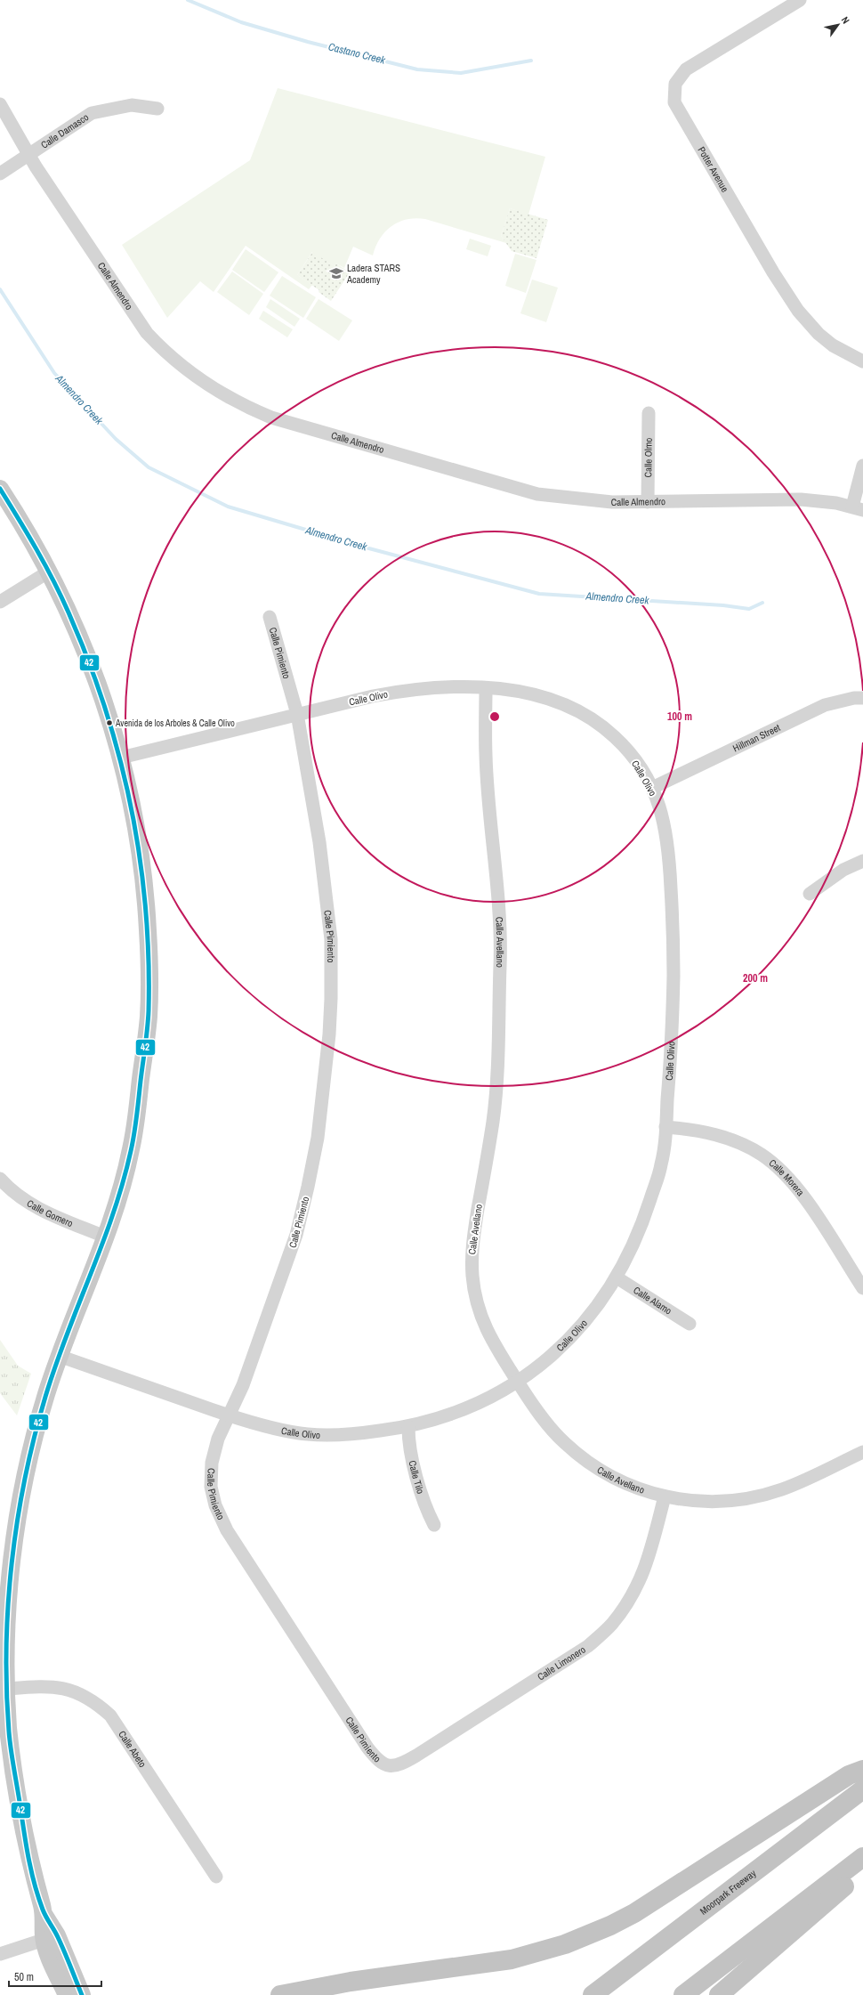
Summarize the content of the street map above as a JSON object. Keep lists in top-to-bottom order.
{
  "streets": {
    "highway": ["Moorpark Freeway"],
    "street": [
      "Calle Damasco",
      "Potter Avenue",
      "Calle Almendro",
      "Calle Olmo",
      "Calle Pimiento",
      "Calle Olivo",
      "Hillman Street",
      "Calle Avellano",
      "Calle Morera",
      "Calle Gomero",
      "Calle Alamo",
      "Calle Tilo",
      "Calle Limonero",
      "Calle Abeto"
    ]
  },
  "crossings": [
    ["Calle Damasco", "Calle Almendro"],
    ["Calle Almendro", "Calle Olmo"],
    ["Calle Pimiento", "Calle Olivo"],
    ["Calle Pimiento", "Calle Limonero"],
    ["Calle Olivo", "Hillman Street"],
    ["Calle Olivo", "Calle Avellano"],
    ["Calle Olivo", "Calle Morera"],
    ["Calle Olivo", "Calle Alamo"],
    ["Calle Olivo", "Calle Tilo"],
    ["Calle Avellano", "Calle Limonero"]
  ],
  "water": ["Castano Creek", "Almendro Creek"],
  "places": {
    "school or university": ["Ladera STARS Academy"],
    "other": ["Avenida de los Arboles & Calle Olivo"]
  },
  "lines": ["transit line 42"],
  "scale_bar": "50 m",
  "north": "top right",
  "rings": ["100 m", "200 m"]
}
